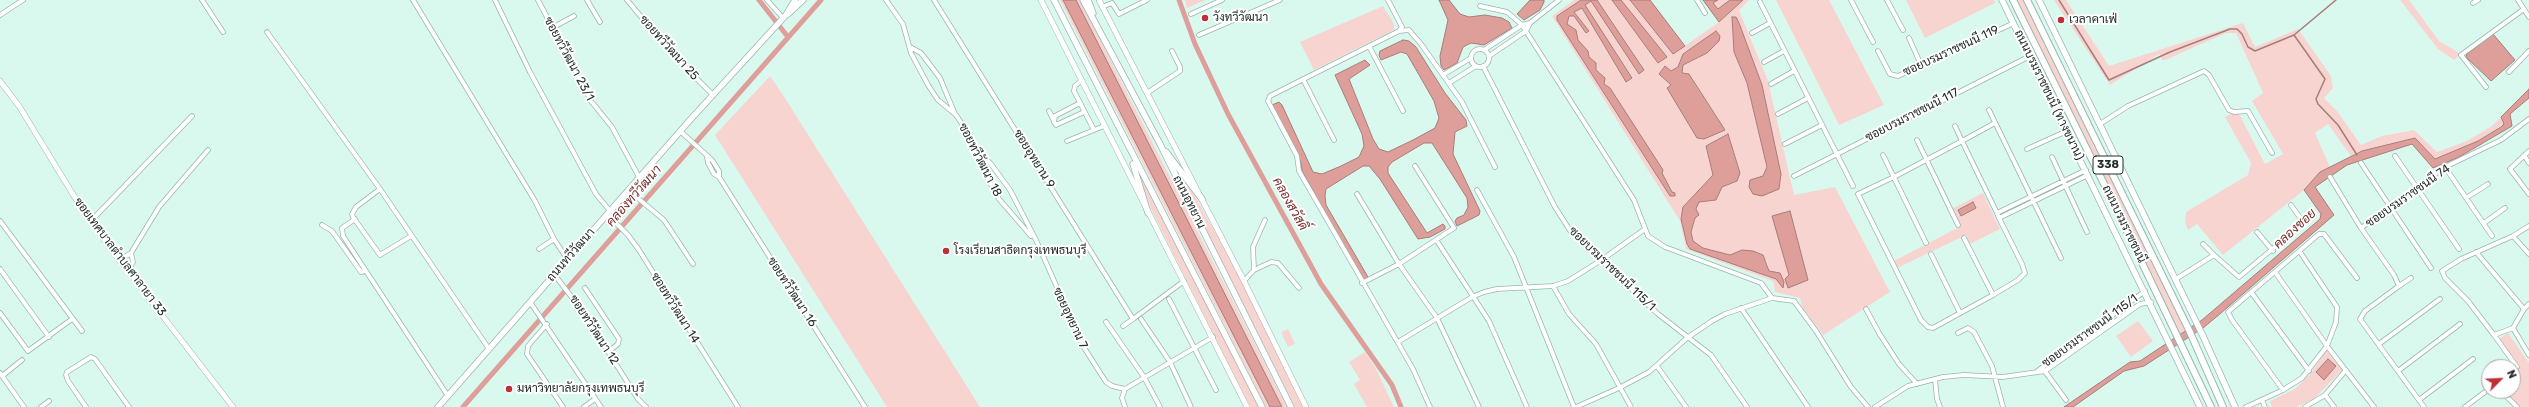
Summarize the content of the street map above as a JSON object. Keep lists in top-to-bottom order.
{
  "streets": {
    "highway": ["338", "ถนนบรมราชชนนี"],
    "main road": ["ถนนบรมราชชนนี (ทางขนาน)", "ถนนอุทยาน", "ถนนทวีวัฒนา"],
    "street": [
      "ซอยทวีวัฒนา 25",
      "ซอยบรมราชชนนี 119",
      "ซอยทวีวัฒนา 23/1",
      "ซอยบรมราชชนนี 117",
      "ซอยอุทยาน 9",
      "ซอยทวีวัฒนา 18",
      "ซอยบรมราชชนนี 74",
      "ซอยเทศบาลตำบลศาลายา 33",
      "ซอยบรมราชชนนี 115/1",
      "ซอยทวีวัฒนา 16",
      "ซอยทวีวัฒนา 14",
      "ซอยอุทยาน 7",
      "ซอยทวีวัฒนา 12"
    ]
  },
  "crossings": [
    ["ซอยทวีวัฒนา 25", "ถนนทวีวัฒนา"],
    ["ซอยบรมราชชนนี 119", "ถนนบรมราชชนนี (ทางขนาน)"],
    ["ซอยทวีวัฒนา 23/1", "ถนนทวีวัฒนา"],
    ["ถนนบรมราชชนนี (ทางขนาน)", "ซอยบรมราชชนนี 117"],
    ["ถนนบรมราชชนนี (ทางขนาน)", "ซอยบรมราชชนนี 115/1"],
    ["ซอยทวีวัฒนา 18", "ซอยอุทยาน 7"],
    ["ถนนทวีวัฒนา", "ซอยทวีวัฒนา 16"],
    ["ถนนทวีวัฒนา", "ซอยทวีวัฒนา 14"],
    ["ถนนทวีวัฒนา", "ซอยทวีวัฒนา 12"]
  ],
  "water": ["คลองทวีวัฒนา", "คลองสวัสดิ์", "คลองซอย"],
  "places": [
    "วังทวีวัฒนา",
    "เวลาคาเฟ่",
    "โรงเรียนสาธิตกรุงเทพธนบุรี",
    "มหาวิทยาลัยกรุงเทพธนบุรี"
  ],
  "north": "top right"
}
